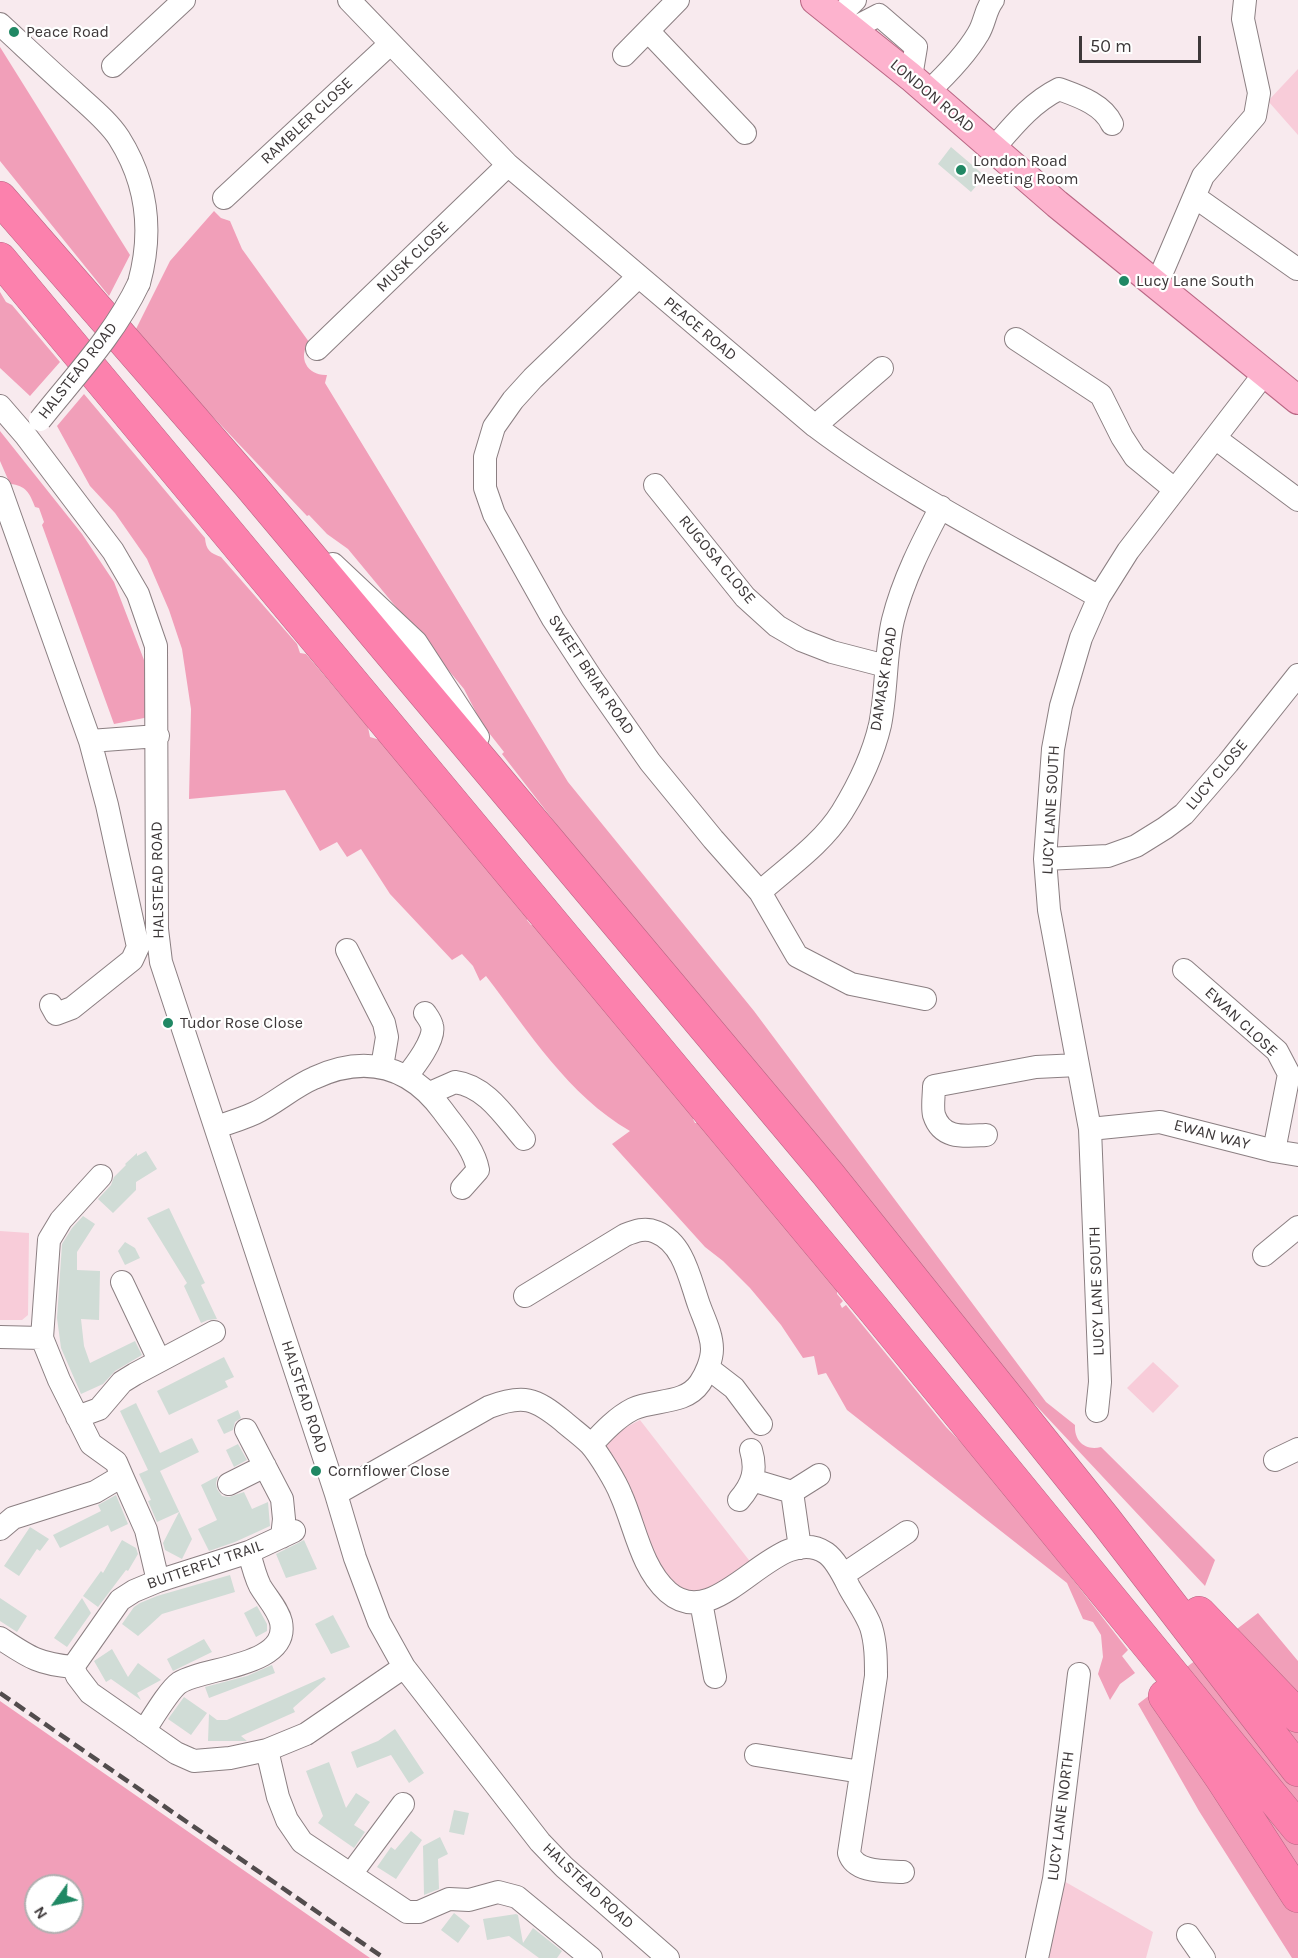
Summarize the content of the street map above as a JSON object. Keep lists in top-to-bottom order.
{
  "streets": {
    "main road": ["LONDON ROAD"],
    "street": [
      "RAMBLER CLOSE",
      "MUSK CLOSE",
      "PEACE ROAD",
      "HALSTEAD ROAD",
      "RUGOSA CLOSE",
      "SWEET BRIAR ROAD",
      "DAMASK ROAD",
      "LUCY CLOSE",
      "LUCY LANE SOUTH",
      "EWAN CLOSE",
      "EWAN WAY",
      "BUTTERFLY TRAIL",
      "LUCY LANE NORTH"
    ]
  },
  "crossings": [
    ["LONDON ROAD", "LUCY LANE SOUTH"],
    ["RAMBLER CLOSE", "PEACE ROAD"],
    ["MUSK CLOSE", "PEACE ROAD"],
    ["PEACE ROAD", "SWEET BRIAR ROAD"],
    ["PEACE ROAD", "DAMASK ROAD"],
    ["PEACE ROAD", "LUCY LANE SOUTH"],
    ["RUGOSA CLOSE", "DAMASK ROAD"],
    ["SWEET BRIAR ROAD", "DAMASK ROAD"],
    ["LUCY CLOSE", "LUCY LANE SOUTH"],
    ["LUCY LANE SOUTH", "EWAN WAY"],
    ["EWAN CLOSE", "EWAN WAY"]
  ],
  "places": [
    "Peace Road",
    "London Road Meeting Room",
    "Lucy Lane South",
    "Tudor Rose Close",
    "Cornflower Close"
  ],
  "scale_bar": "50 m",
  "north": "bottom left"
}
